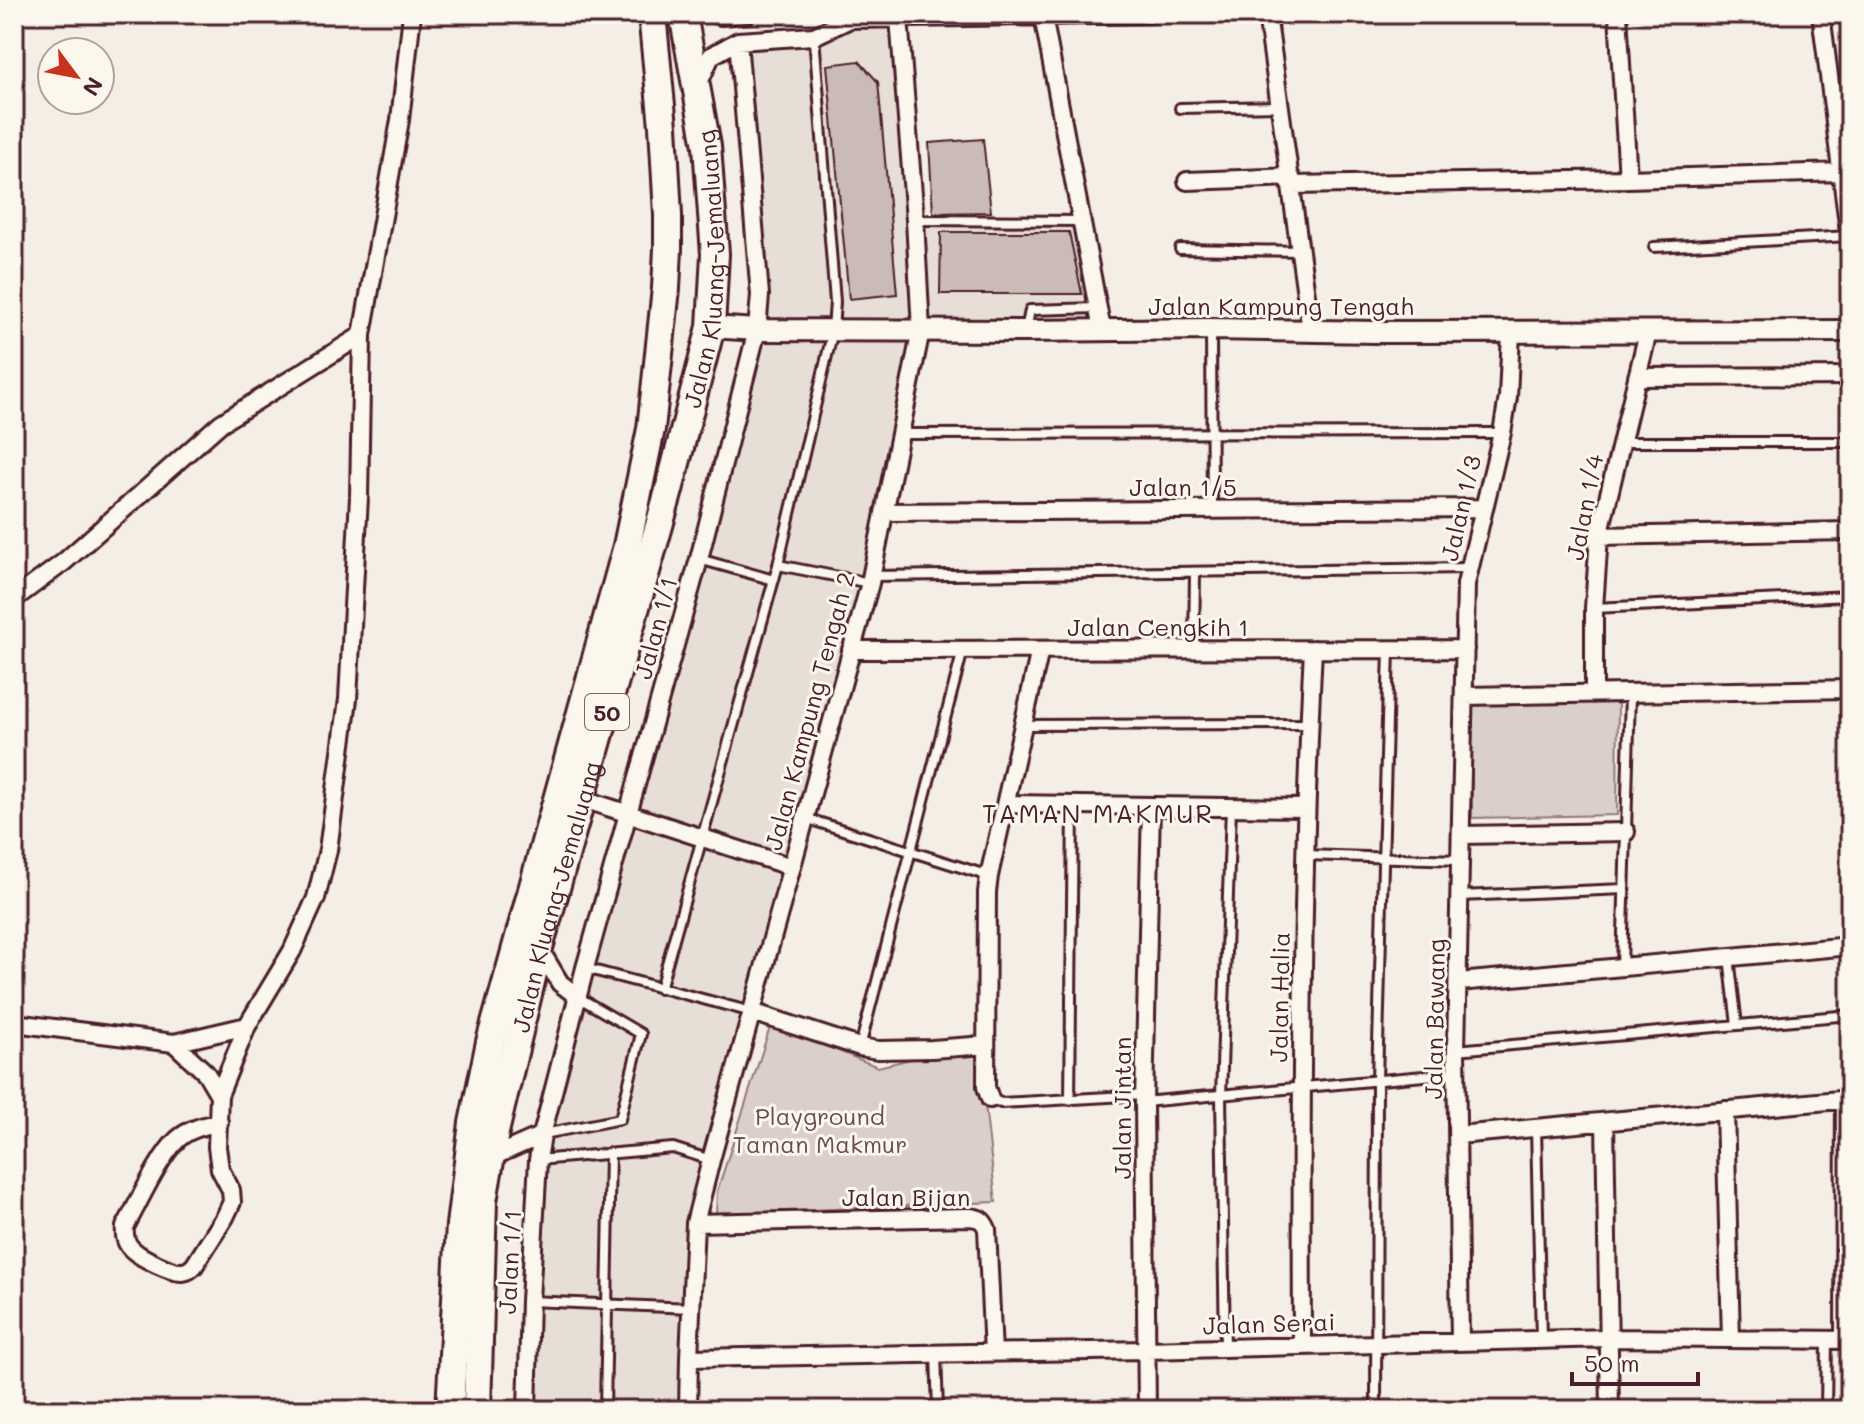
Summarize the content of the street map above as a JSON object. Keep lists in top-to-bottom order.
{
  "streets": {
    "highway": ["Jalan Kluang-Jemaluang", "50"],
    "street": [
      "Jalan Kampung Tengah",
      "Jalan 1/5",
      "Jalan 1/4",
      "Jalan 1/3",
      "Jalan Cengkih 1",
      "Jalan 1/1",
      "Jalan Kampung Tengah 2",
      "Jalan Halia",
      "Jalan Bawang",
      "Jalan Jintan",
      "Jalan Bijan",
      "Jalan Serai"
    ]
  },
  "crossings": [
    ["Jalan Kluang-Jemaluang", "Jalan Kampung Tengah"],
    ["Jalan Kampung Tengah", "Jalan 1/4"],
    ["Jalan Kampung Tengah", "Jalan 1/3"],
    ["Jalan Kampung Tengah", "Jalan 1/1"],
    ["Jalan Kampung Tengah", "Jalan Kampung Tengah 2"],
    ["Jalan 1/5", "Jalan 1/3"],
    ["Jalan 1/5", "Jalan Kampung Tengah 2"],
    ["Jalan 1/3", "Jalan Cengkih 1"],
    ["Jalan 1/3", "Jalan Bawang"],
    ["Jalan Cengkih 1", "Jalan Kampung Tengah 2"],
    ["Jalan Cengkih 1", "Jalan Halia"],
    ["Jalan Kampung Tengah 2", "Jalan Bijan"],
    ["Jalan Kampung Tengah 2", "Jalan Serai"],
    ["Jalan Halia", "Jalan Serai"],
    ["Jalan Bawang", "Jalan Serai"],
    ["Jalan Jintan", "Jalan Serai"],
    ["Jalan Bijan", "Jalan Serai"]
  ],
  "districts": ["TAMAN MAKMUR"],
  "parks": ["Playground Taman Makmur"],
  "scale_bar": "50 m",
  "north": "bottom right"
}
